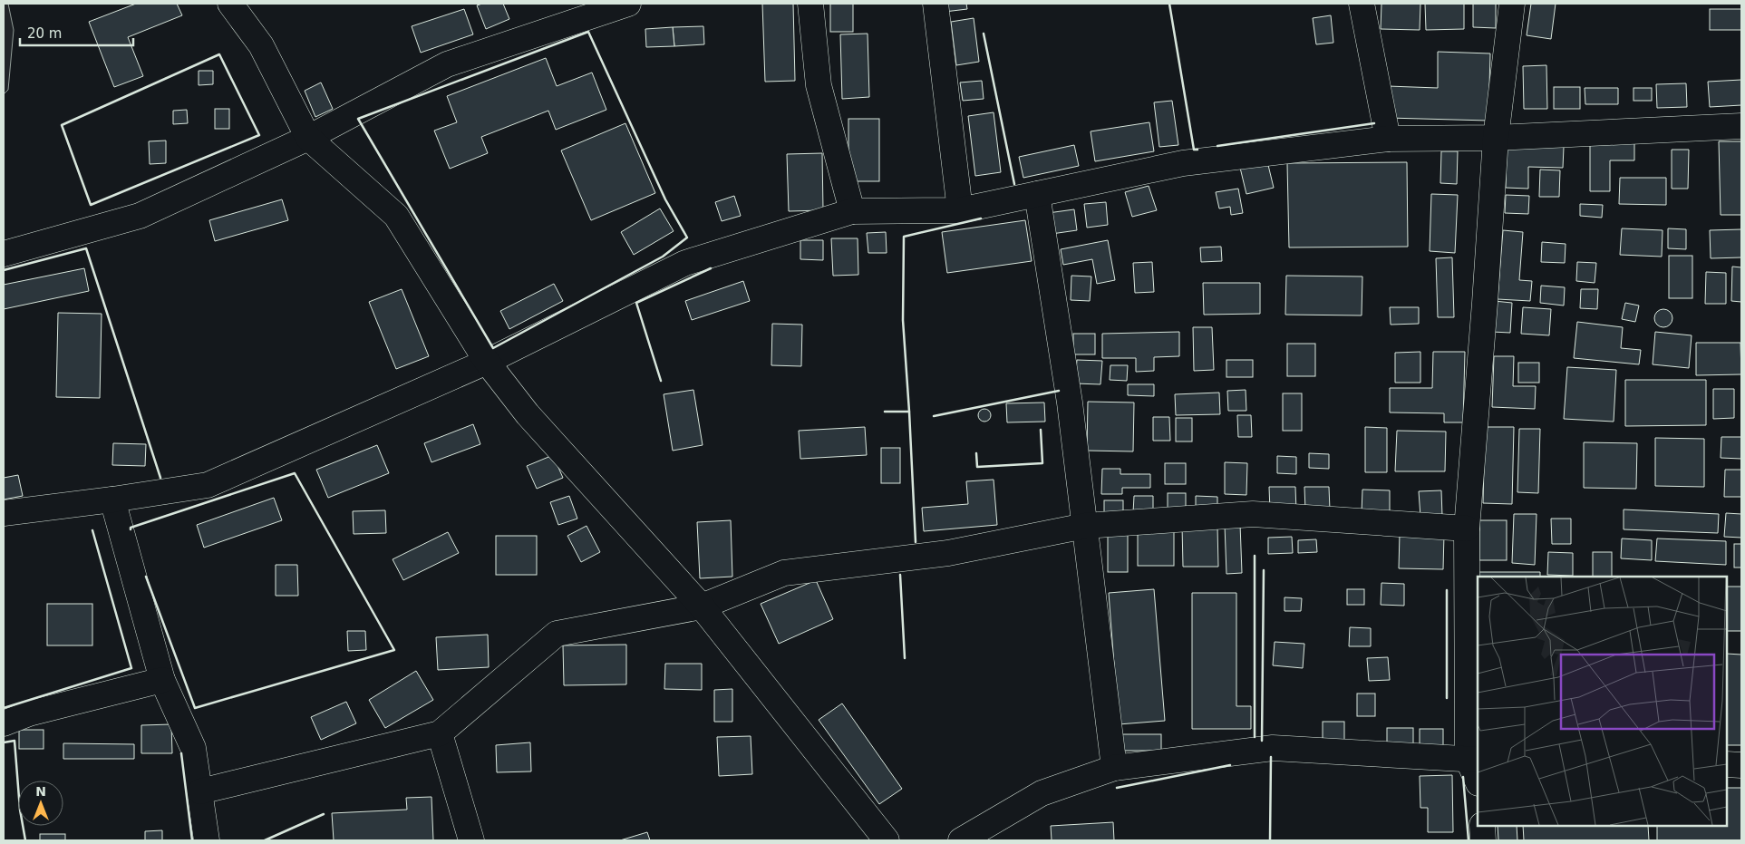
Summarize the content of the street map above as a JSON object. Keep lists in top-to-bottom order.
{
  "scale_bar": "20 m",
  "north": "top"
}
